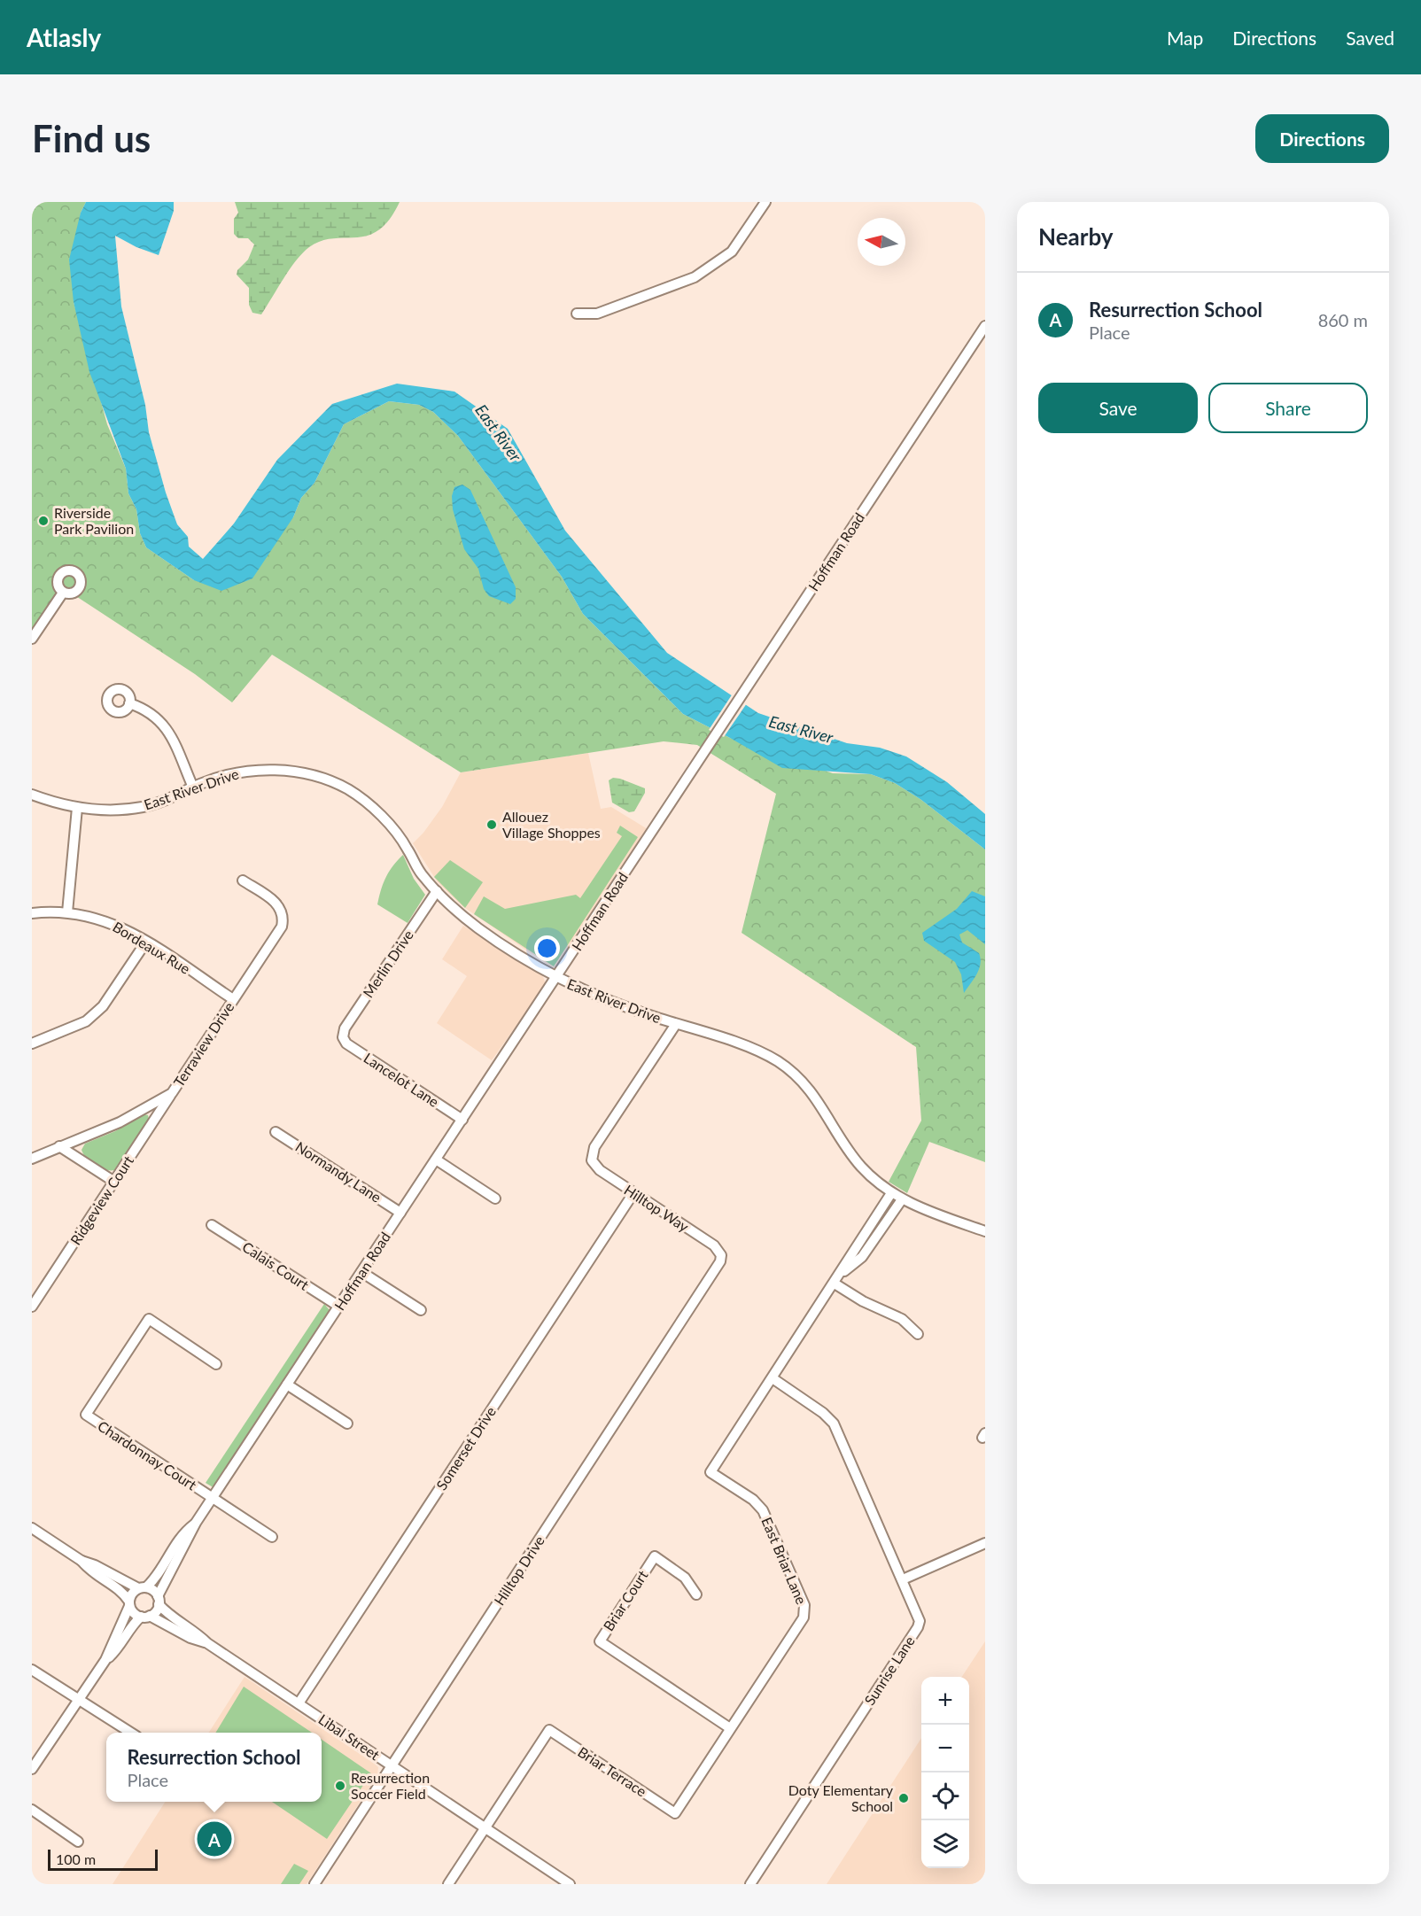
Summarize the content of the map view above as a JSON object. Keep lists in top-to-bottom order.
{
  "streets": {
    "street": [
      "Hoffman Road",
      "East River Drive",
      "Bordeaux Rue",
      "Merlin Drive",
      "Terraview Drive",
      "Lancelot Lane",
      "Normandy Lane",
      "Ridgeview Court",
      "Hilltop Way",
      "Calais Court",
      "Somerset Drive",
      "Chardonnay Court",
      "East Briar Lane",
      "Hilltop Drive",
      "Briar Court",
      "Sunrise Lane",
      "Libal Street",
      "Briar Terrace"
    ]
  },
  "crossings": [
    ["Hoffman Road", "East River Drive"],
    ["Hoffman Road", "Lancelot Lane"],
    ["Hoffman Road", "Normandy Lane"],
    ["Hoffman Road", "Calais Court"],
    ["Hoffman Road", "Chardonnay Court"],
    ["Hoffman Road", "Libal Street"],
    ["East River Drive", "Merlin Drive"],
    ["East River Drive", "Hilltop Way"],
    ["East River Drive", "East Briar Lane"],
    ["Bordeaux Rue", "Terraview Drive"],
    ["Merlin Drive", "Lancelot Lane"],
    ["Terraview Drive", "Ridgeview Court"],
    ["Hilltop Way", "Somerset Drive"],
    ["Hilltop Way", "Hilltop Drive"],
    ["Somerset Drive", "Libal Street"],
    ["East Briar Lane", "Briar Court"],
    ["East Briar Lane", "Sunrise Lane"],
    ["East Briar Lane", "Briar Terrace"],
    ["Hilltop Drive", "Libal Street"],
    ["Libal Street", "Briar Terrace"]
  ],
  "water": ["East River"],
  "places": [
    "Riverside Park Pavilion",
    "Allouez Village Shoppes",
    "Resurrection Soccer Field",
    "Doty Elementary School"
  ],
  "scale_bar": "100 m",
  "north": "left",
  "page": {
    "header": "Atlasly",
    "nav": ["Map", "Directions", "Saved"],
    "buttons": [
      "Directions",
      ["Save", "Share"]
    ],
    "title": "Find us",
    "heading": "Nearby",
    "list": [
      {
        "mark": "A",
        "name": "Resurrection School",
        "note": "Place",
        "value": "860 m"
      }
    ],
    "map_buttons": ["+", "−"],
    "popup": ["Resurrection School", "Place"],
    "pins": "A",
    "scale": "100 m"
  }
}
